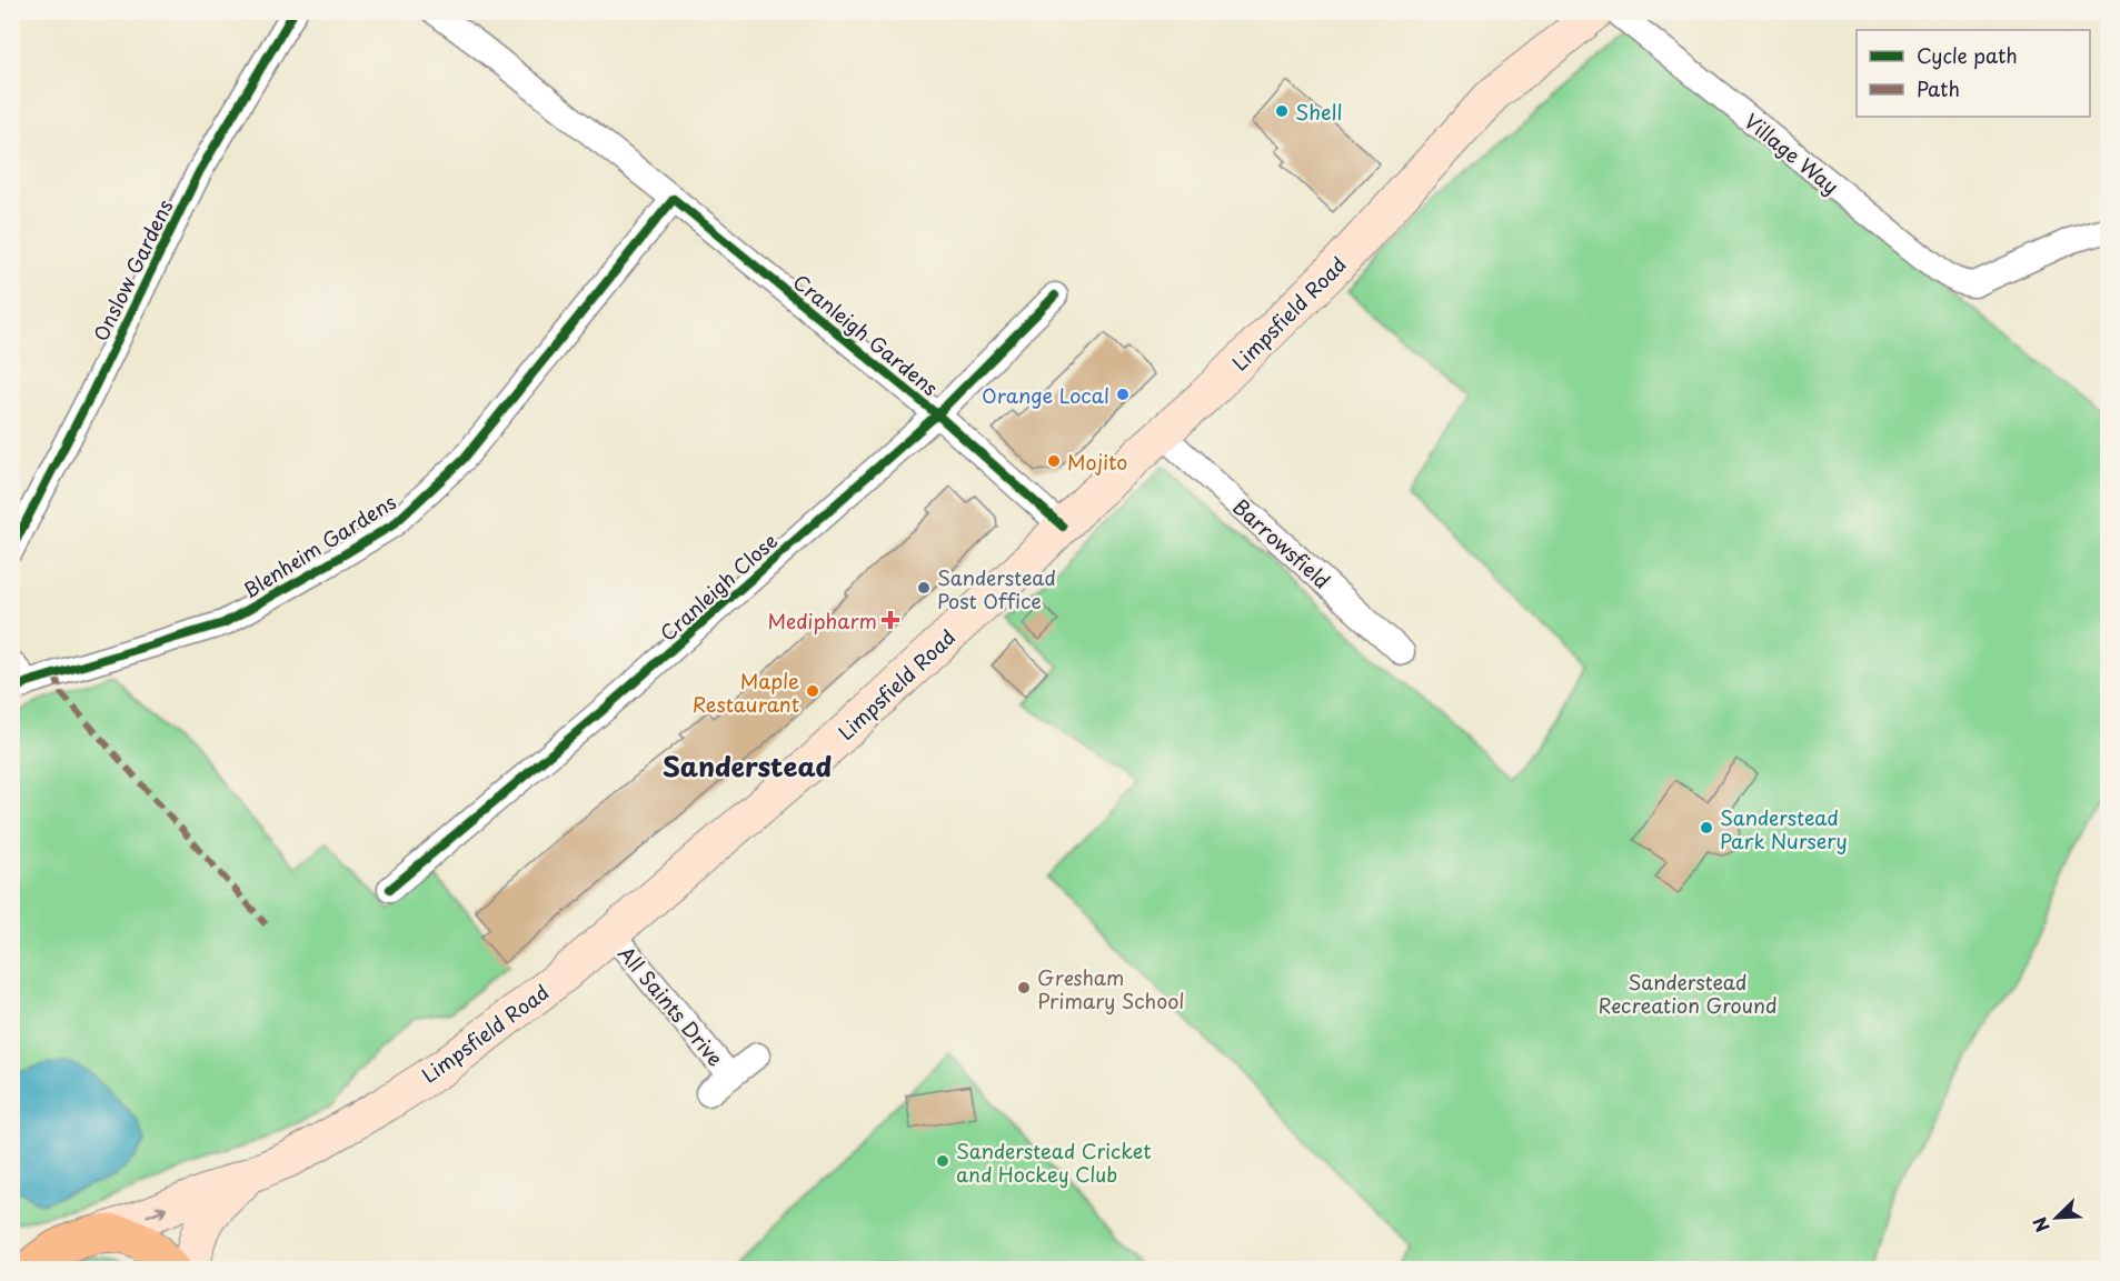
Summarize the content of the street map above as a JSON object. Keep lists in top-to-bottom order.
{
  "streets": {
    "main road": ["Limpsfield Road"],
    "street": [
      "Village Way",
      "Onslow Gardens",
      "Cranleigh Gardens",
      "Barrowsfield",
      "Blenheim Gardens",
      "Cranleigh Close",
      "All Saints Drive"
    ]
  },
  "crossings": [
    ["Limpsfield Road", "Cranleigh Gardens"],
    ["Limpsfield Road", "Barrowsfield"],
    ["Limpsfield Road", "All Saints Drive"],
    ["Cranleigh Gardens", "Blenheim Gardens"],
    ["Cranleigh Gardens", "Cranleigh Close"]
  ],
  "districts": ["Sanderstead"],
  "parks": ["Sanderstead Recreation Ground"],
  "places": {
    "other": [
      "Shell",
      "Orange Local",
      "Mojito",
      "Sanderstead Post Office",
      "Maple Restaurant",
      "Sanderstead Park Nursery",
      "Gresham Primary School",
      "Sanderstead Cricket and Hockey Club"
    ],
    "health": ["Medipharm"]
  },
  "legend": ["Cycle path", "Path"],
  "north": "bottom left"
}
